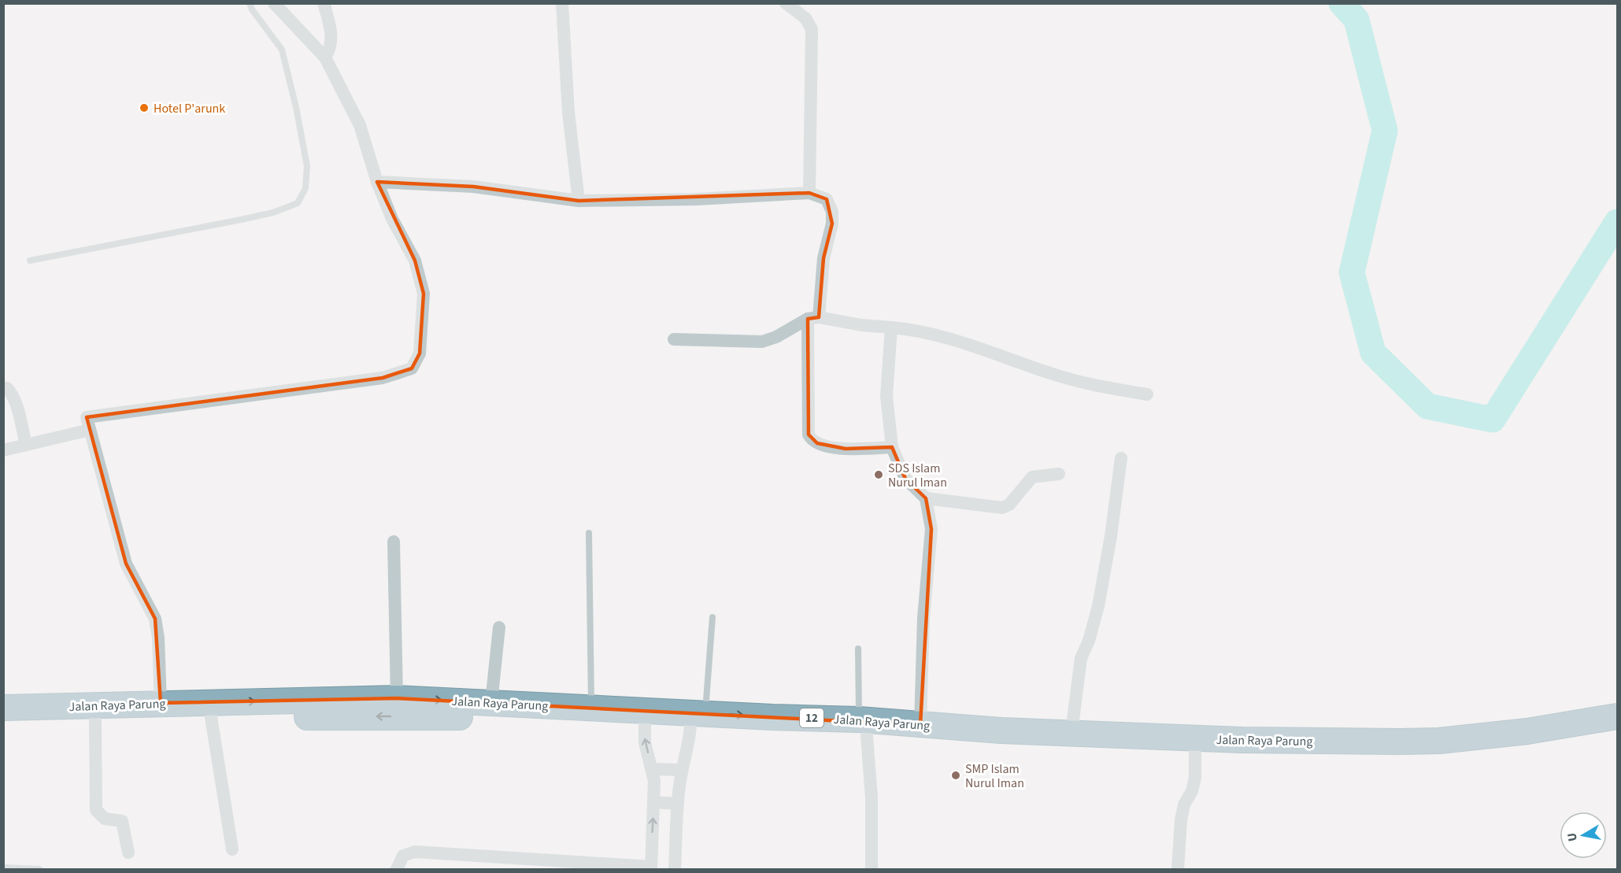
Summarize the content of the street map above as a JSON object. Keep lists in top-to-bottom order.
{
  "streets": {
    "highway": ["Jalan Raya Parung", "12"]
  },
  "places": ["Hotel P'arunk", "SDS Islam Nurul Iman", "SMP Islam Nurul Iman"],
  "north": "left"
}
